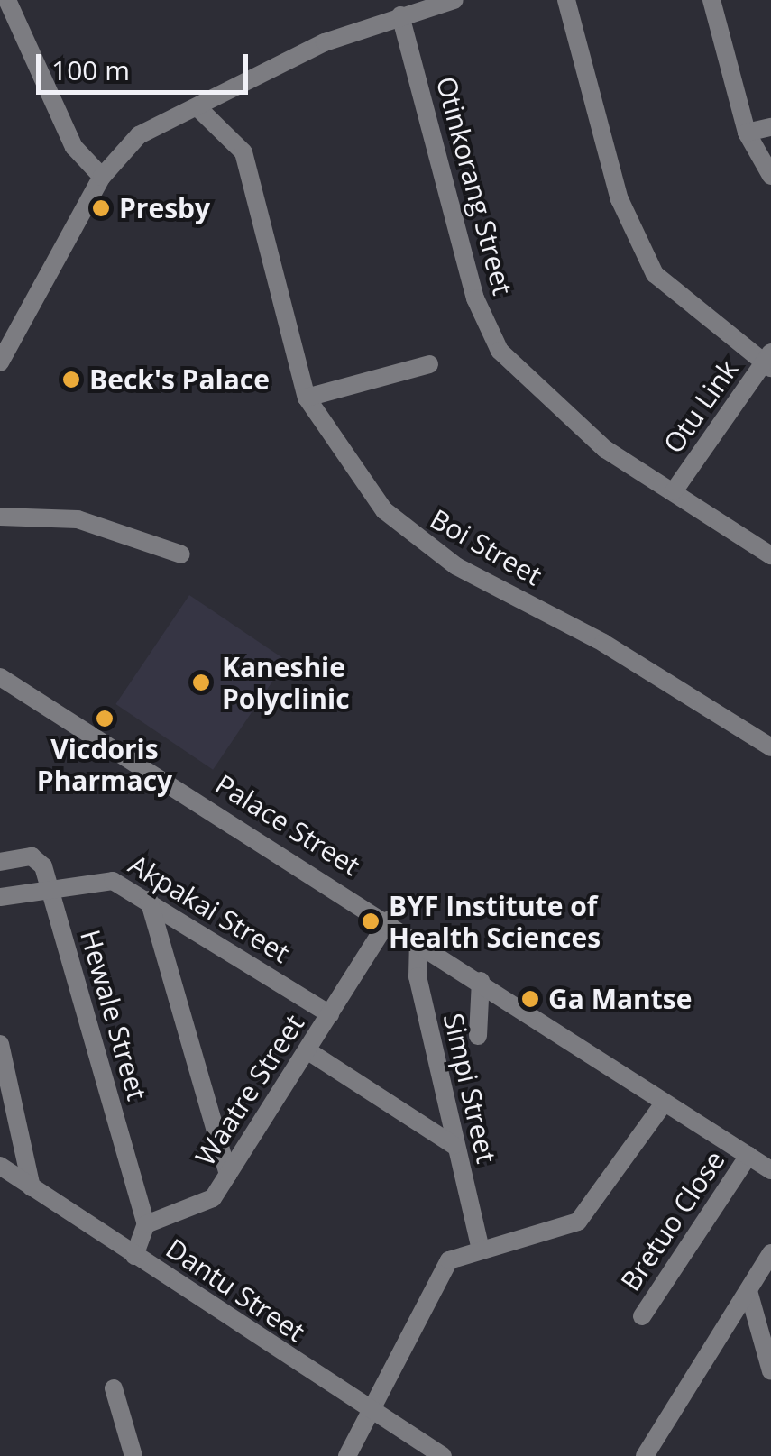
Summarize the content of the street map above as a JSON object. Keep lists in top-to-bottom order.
{
  "streets": {
    "street": [
      "Otinkorang Street",
      "Otu Link",
      "Boi Street",
      "Palace Street",
      "Akpakai Street",
      "Hewale Street",
      "Simpi Street",
      "Waatre Street",
      "Bretuo Close",
      "Dantu Street"
    ]
  },
  "crossings": [
    ["Otinkorang Street", "Otu Link"],
    ["Palace Street", "Simpi Street"],
    ["Palace Street", "Waatre Street"],
    ["Palace Street", "Bretuo Close"],
    ["Akpakai Street", "Hewale Street"],
    ["Akpakai Street", "Waatre Street"],
    ["Hewale Street", "Waatre Street"]
  ],
  "places": [
    "Presby",
    "Beck's Palace",
    "Kaneshie Polyclinic",
    "Vicdoris Pharmacy",
    "BYF Institute of Health Sciences",
    "Ga Mantse"
  ],
  "scale_bar": "100 m"
}
